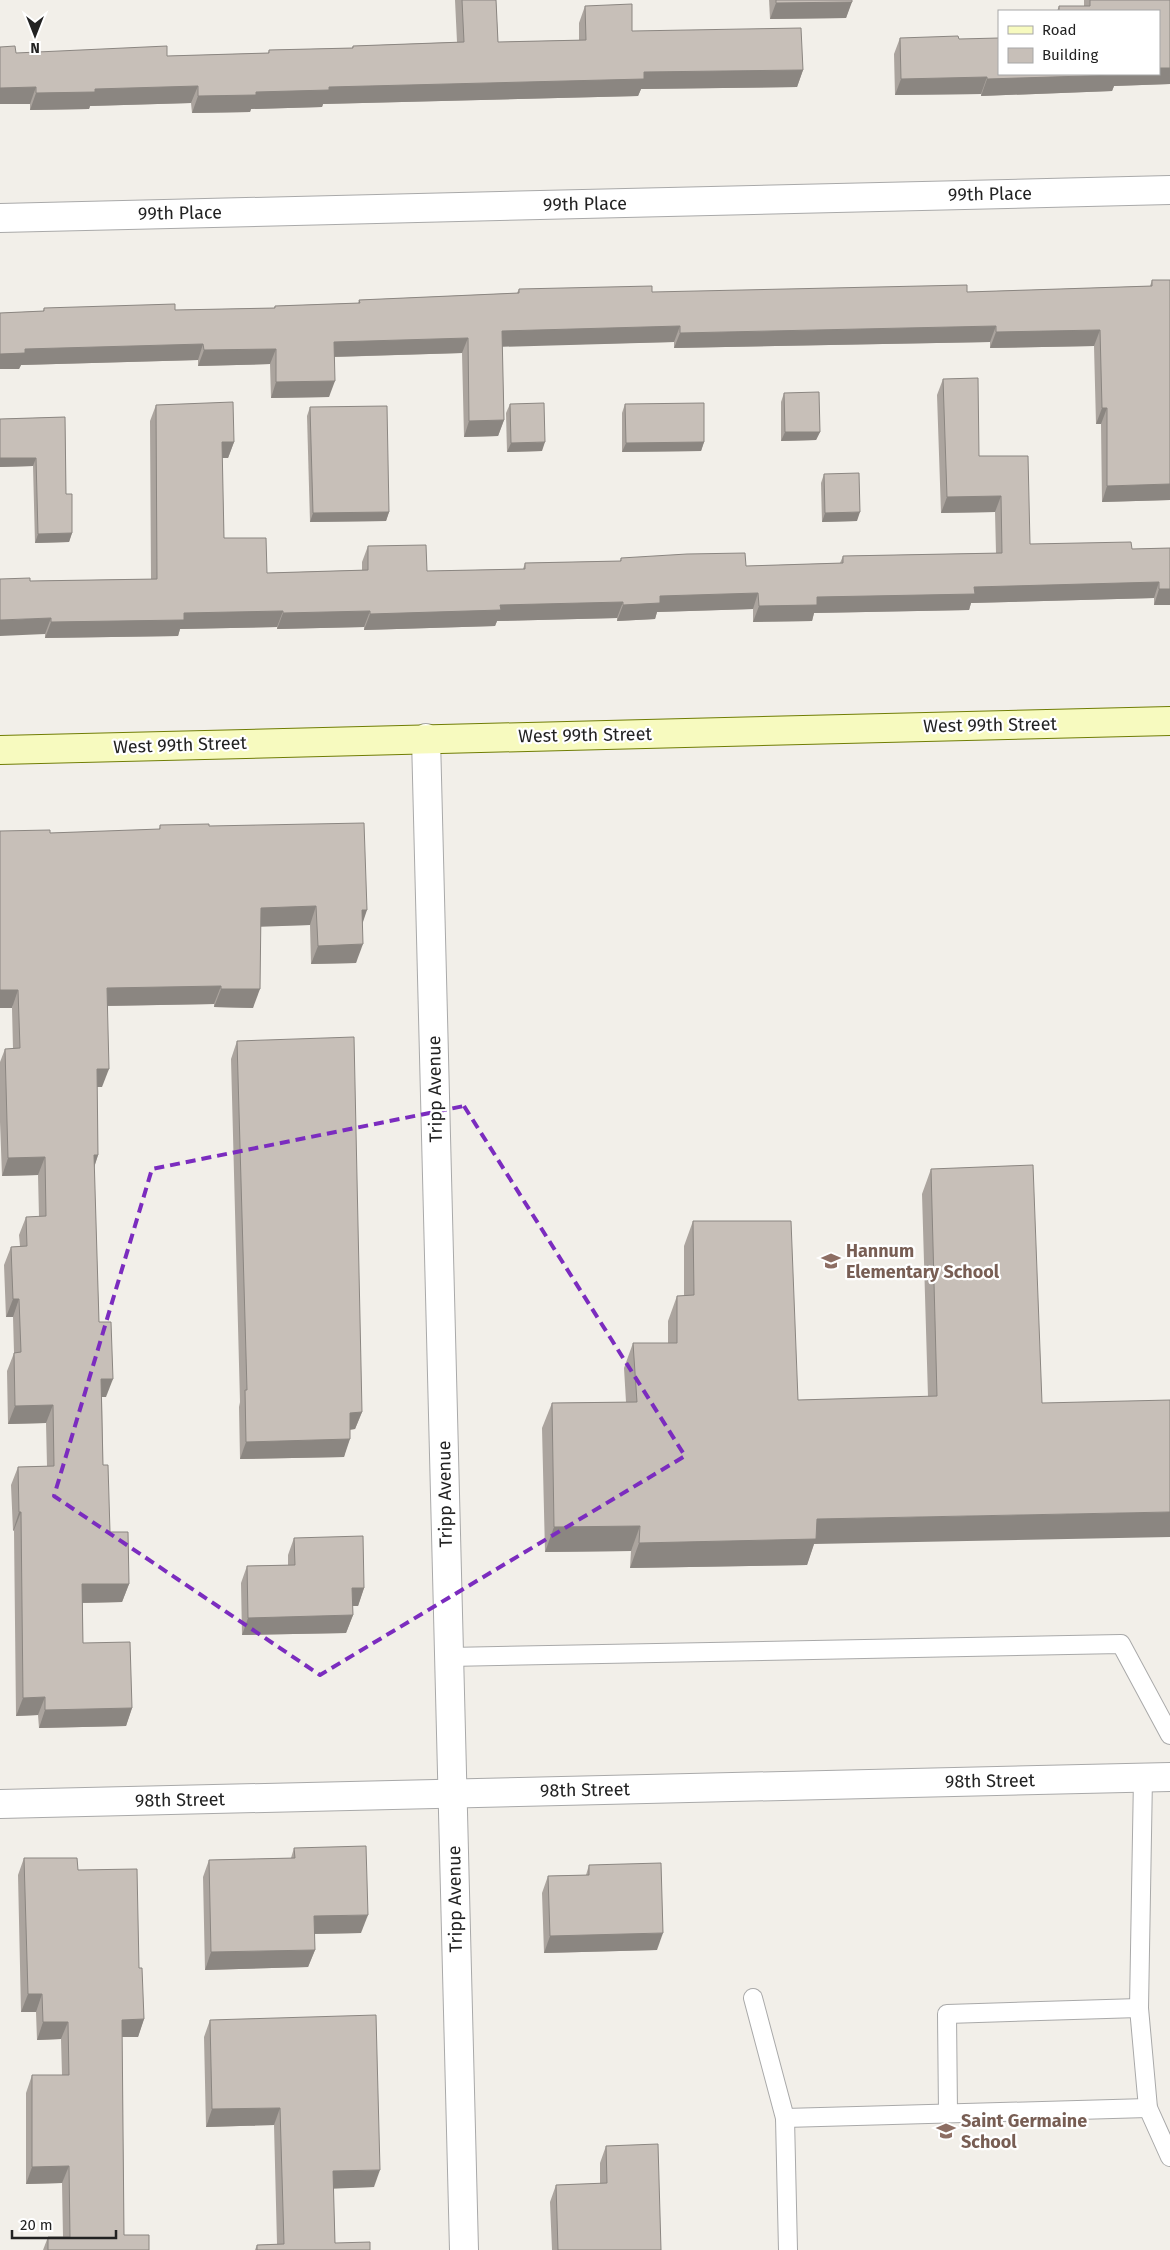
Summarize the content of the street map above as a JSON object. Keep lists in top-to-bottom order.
{
  "streets": {
    "street": [
      "99th Place",
      "West 99th Street",
      "Tripp Avenue",
      "98th Street"
    ]
  },
  "crossings": [
    ["West 99th Street", "Tripp Avenue"],
    ["Tripp Avenue", "98th Street"]
  ],
  "places": {
    "school or university": ["Hannum Elementary School", "Saint Germaine School"]
  },
  "legend": ["Road", "Building"],
  "scale_bar": "20 m",
  "north": "bottom"
}
